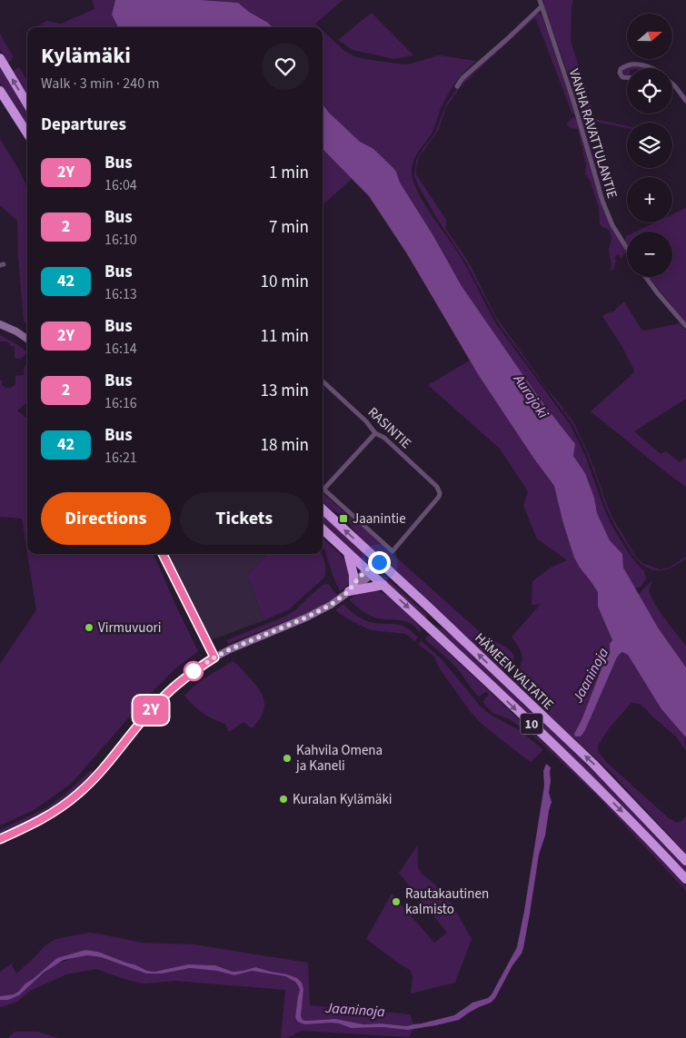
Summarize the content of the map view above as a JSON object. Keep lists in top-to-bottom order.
{
  "streets": {
    "highway": ["HÄMEEN VALTATIE", "10"],
    "street": ["VANHA RAVATTULANTIE", "RASINTIE"]
  },
  "water": ["Aurajoki", "Jaaninoja"],
  "places": {
    "transit": ["Jaanintie"],
    "other": [
      "Virmuvuori",
      "Kahvila Omena ja Kaneli",
      "Kuralan Kylämäki",
      "Rautakautinen kalmisto"
    ]
  },
  "lines": ["bus line 2Y"],
  "north": "right",
  "page": {
    "on_map": "2Y",
    "map_buttons": ["+", "−"],
    "heading": [
      ["Kylämäki", "Walk · 3 min · 240 m"],
      "Departures"
    ],
    "list": [
      {
        "mark": "2Y",
        "name": "Bus",
        "note": "16:04",
        "value": "1 min"
      },
      {
        "mark": "2",
        "name": "Bus",
        "note": "16:10",
        "value": "7 min"
      },
      {
        "mark": "42",
        "name": "Bus",
        "note": "16:13",
        "value": "10 min"
      },
      {
        "mark": "2Y",
        "name": "Bus",
        "note": "16:14",
        "value": "11 min"
      },
      {
        "mark": "2",
        "name": "Bus",
        "note": "16:16",
        "value": "13 min"
      },
      {
        "mark": "42",
        "name": "Bus",
        "note": "16:21",
        "value": "18 min"
      }
    ],
    "buttons": ["Directions", "Tickets"]
  }
}
